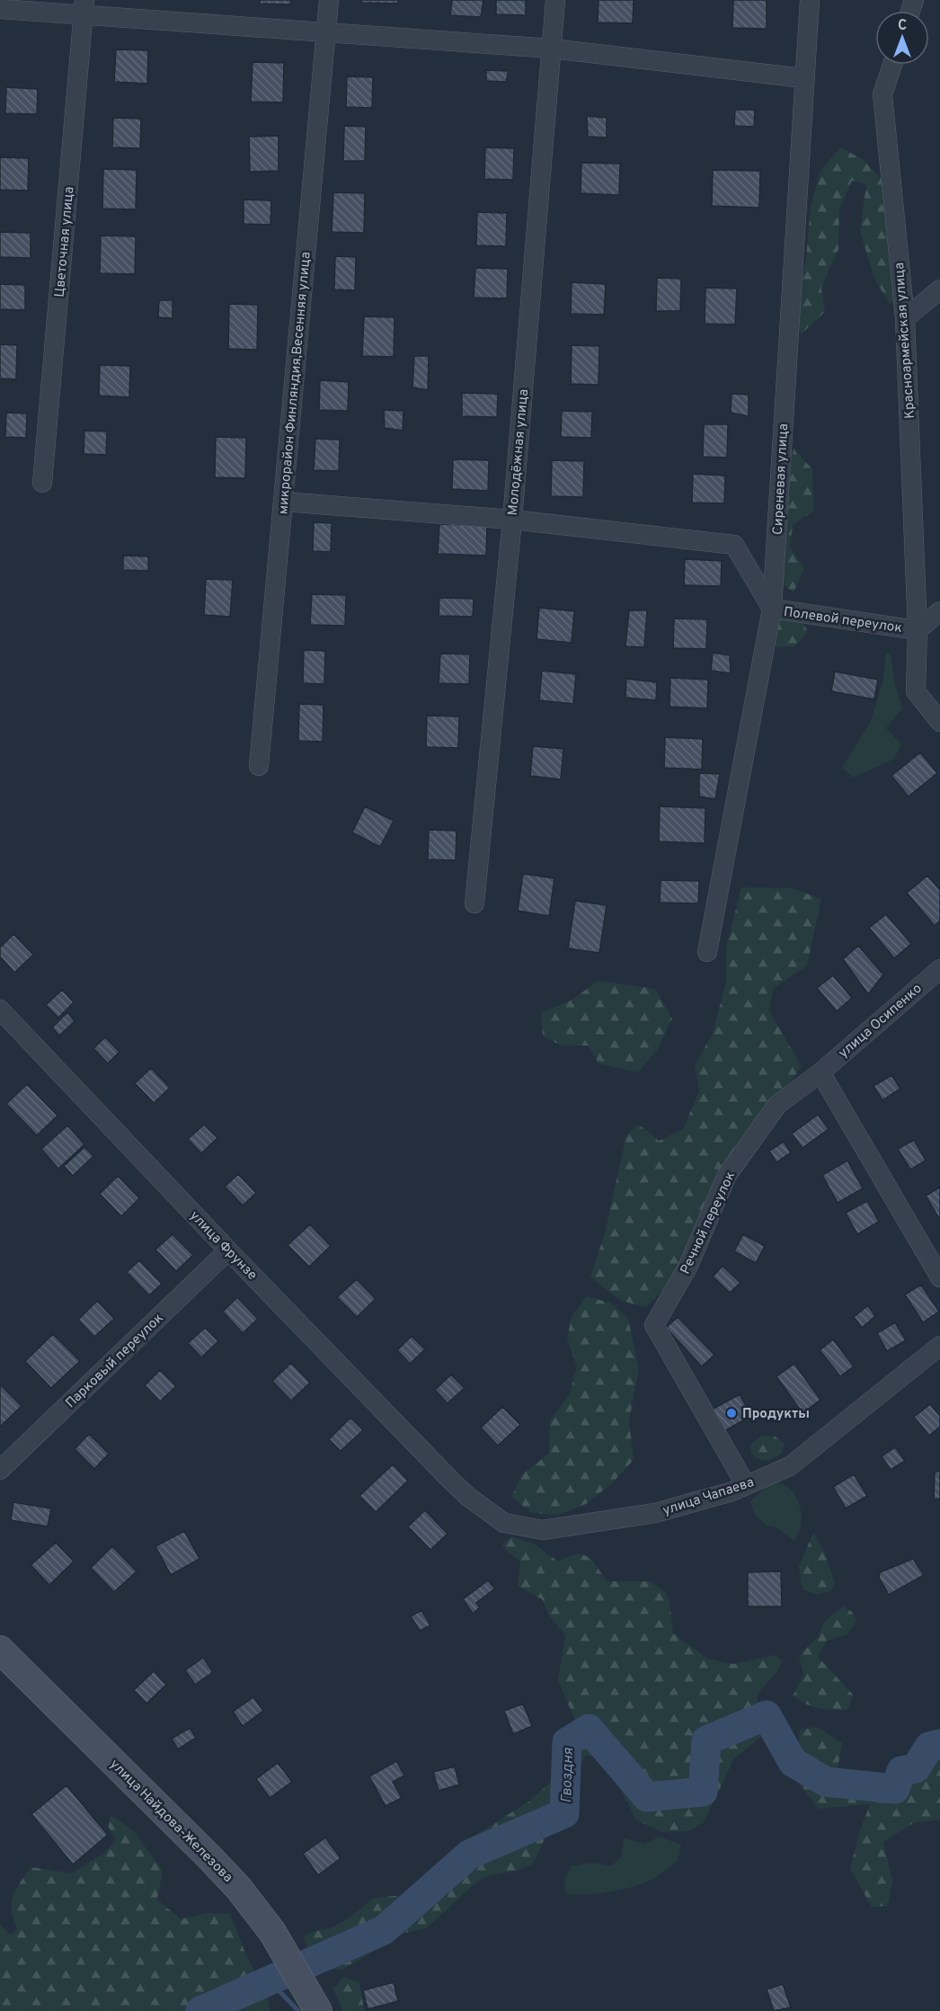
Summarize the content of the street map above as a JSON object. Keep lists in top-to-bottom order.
{
  "streets": {
    "main road": ["улица Найдова-Железова"],
    "street": [
      "Цветочная улица",
      "Красноармейская улица",
      "микрорайон Финляндия,Весенняя улица",
      "Молодёжная улица",
      "Сиреневая улица",
      "Полевой переулок",
      "улица Осипенко",
      "Речной переулок",
      "улица Фрунзе",
      "Парковый переулок",
      "улица Чапаева"
    ]
  },
  "crossings": [
    ["Красноармейская улица", "Полевой переулок"],
    ["Молодёжная улица", "Полевой переулок"],
    ["Сиреневая улица", "Полевой переулок"],
    ["улица Осипенко", "Речной переулок"],
    ["Речной переулок", "улица Чапаева"],
    ["улица Фрунзе", "Парковый переулок"],
    ["улица Фрунзе", "улица Чапаева"]
  ],
  "water": ["Гвоздня"],
  "places": ["Продукты"],
  "north": "top"
}
